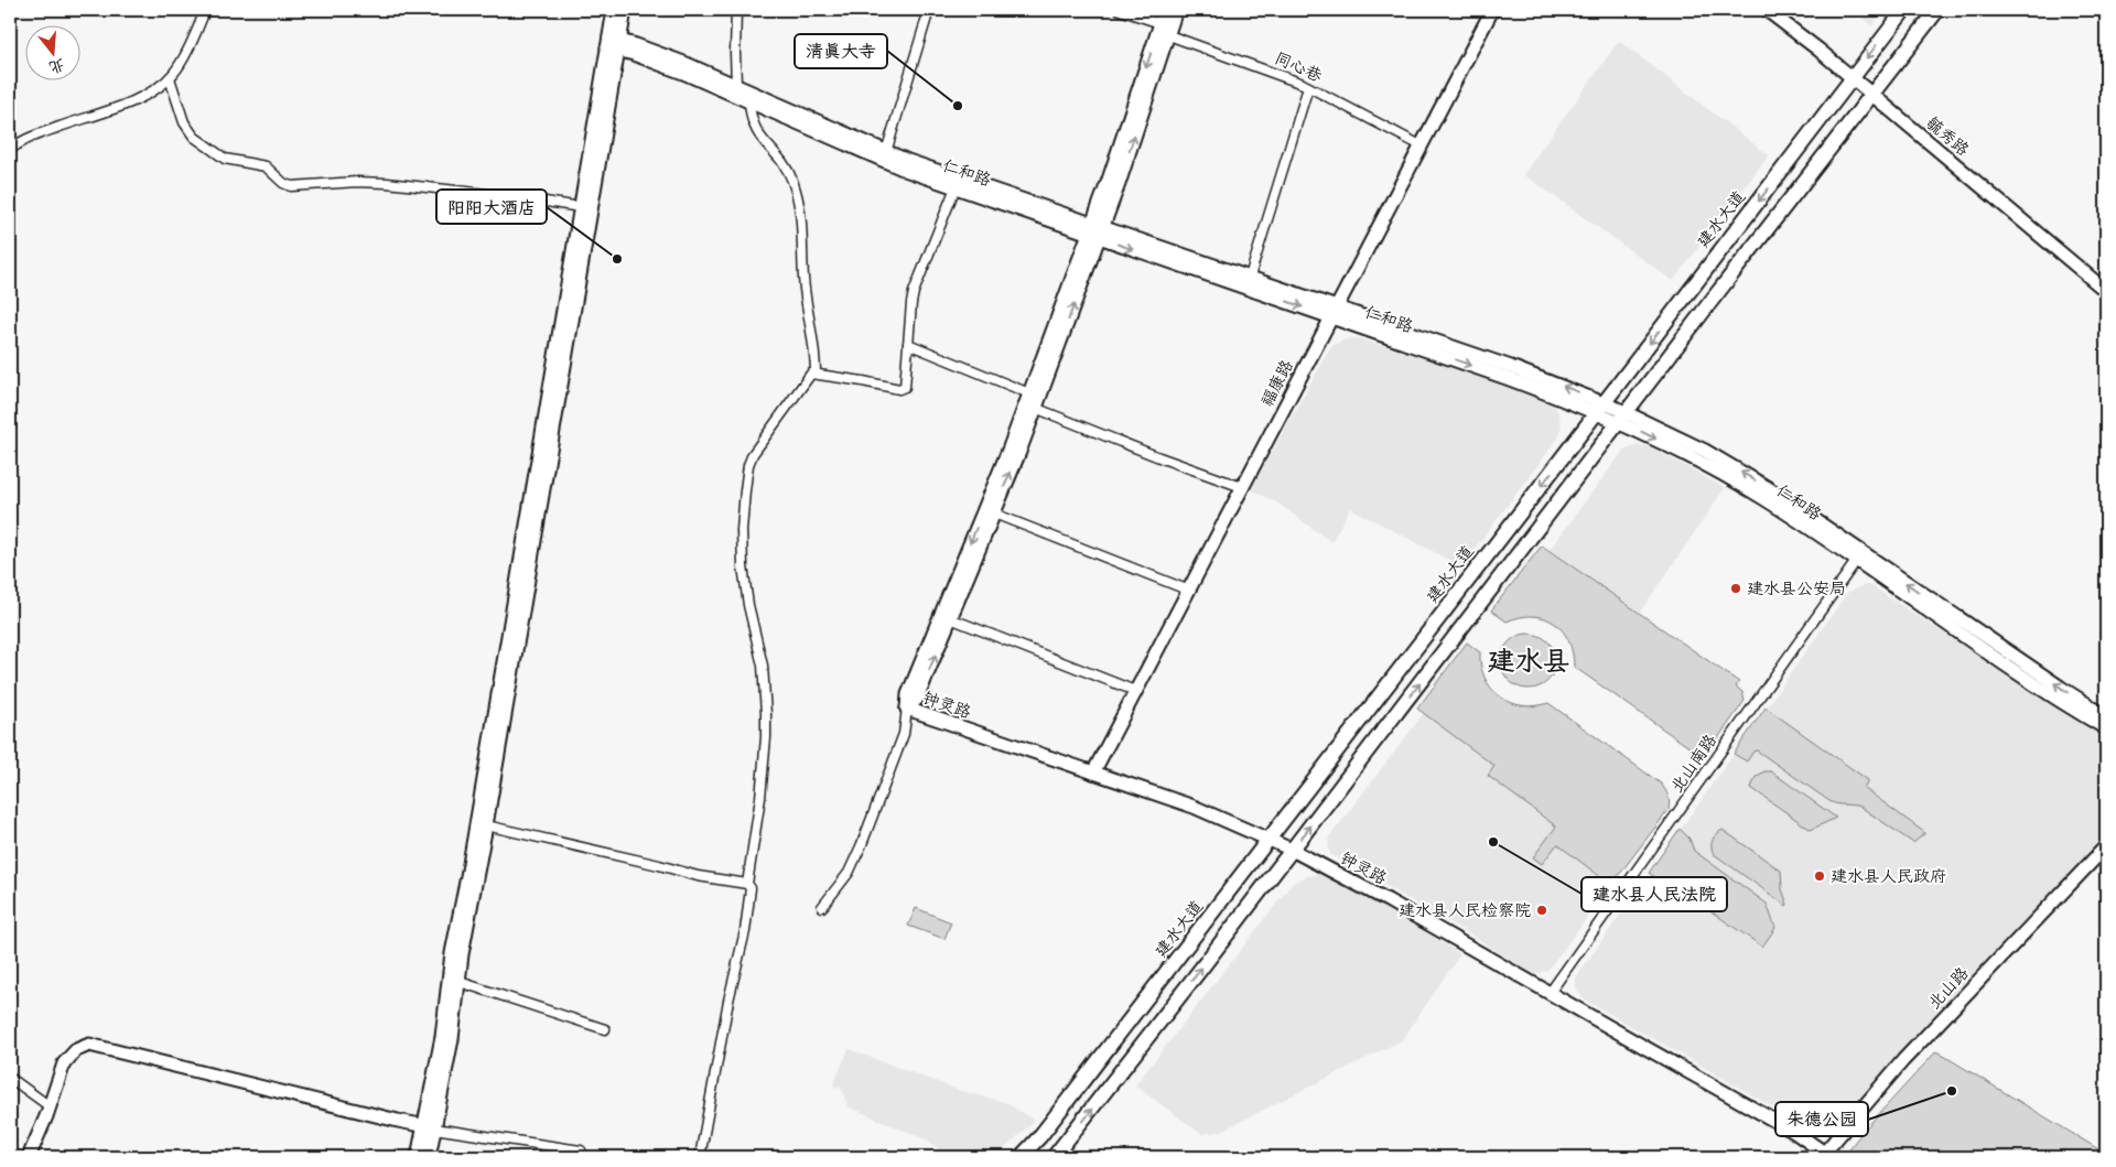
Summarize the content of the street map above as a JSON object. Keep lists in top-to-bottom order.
{
  "streets": {
    "main road": [
      "毓秀路",
      "仁和路",
      "建水大道",
      "福康路",
      "钟灵路",
      "北山路"
    ],
    "street": ["同心巷", "北山南路"]
  },
  "crossings": [
    ["同心巷", "福康路"],
    ["毓秀路", "建水大道"],
    ["仁和路", "建水大道"],
    ["仁和路", "福康路"],
    ["仁和路", "北山南路"],
    ["建水大道", "钟灵路"],
    ["福康路", "钟灵路"],
    ["钟灵路", "北山南路"],
    ["钟灵路", "北山路"]
  ],
  "districts": ["建水县"],
  "places": [
    "清真大寺",
    "阳阳大酒店",
    "建水县公安局",
    "建水县人民法院",
    "建水县人民政府",
    "建水县人民检察院",
    "朱德公园"
  ],
  "north": "bottom"
}
